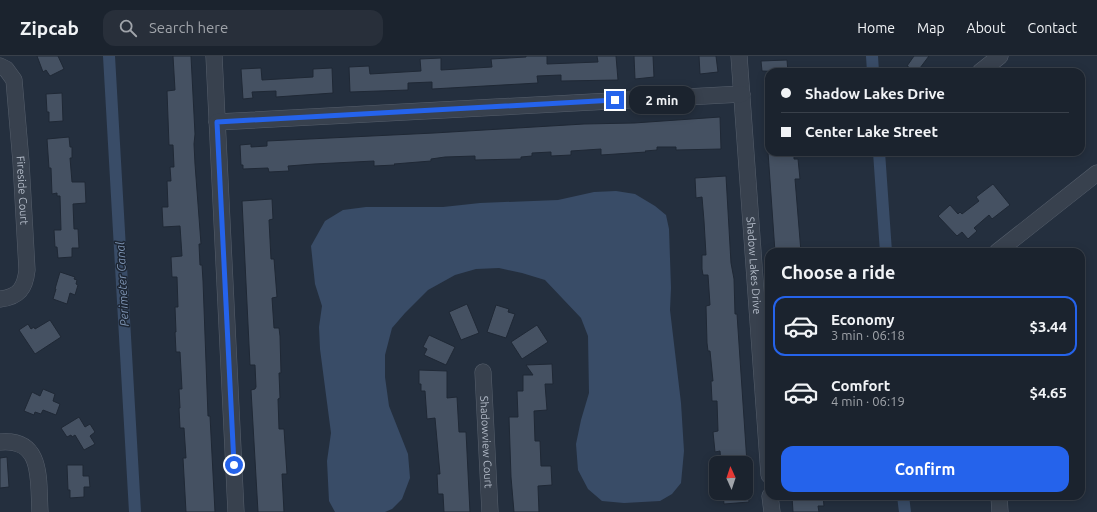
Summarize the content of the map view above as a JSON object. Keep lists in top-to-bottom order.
{
  "streets": {
    "street": ["Fireside Court", "Shadow Lakes Drive", "Shadowview Court"]
  },
  "water": ["Perimeter Canal"],
  "north": "top",
  "page": {
    "header": "Zipcab",
    "search": "Search here",
    "nav": [
      "Home",
      "Map",
      "About",
      "Contact"
    ],
    "banner": ["Shadow Lakes Drive", "Center Lake Street"],
    "bubble": "2 min",
    "heading": "Choose a ride",
    "list": [
      {
        "name": "Economy",
        "note": "3 min · 06:18",
        "value": "$3.44"
      },
      {
        "name": "Comfort",
        "note": "4 min · 06:19",
        "value": "$4.65"
      }
    ],
    "buttons": "Confirm"
  }
}
